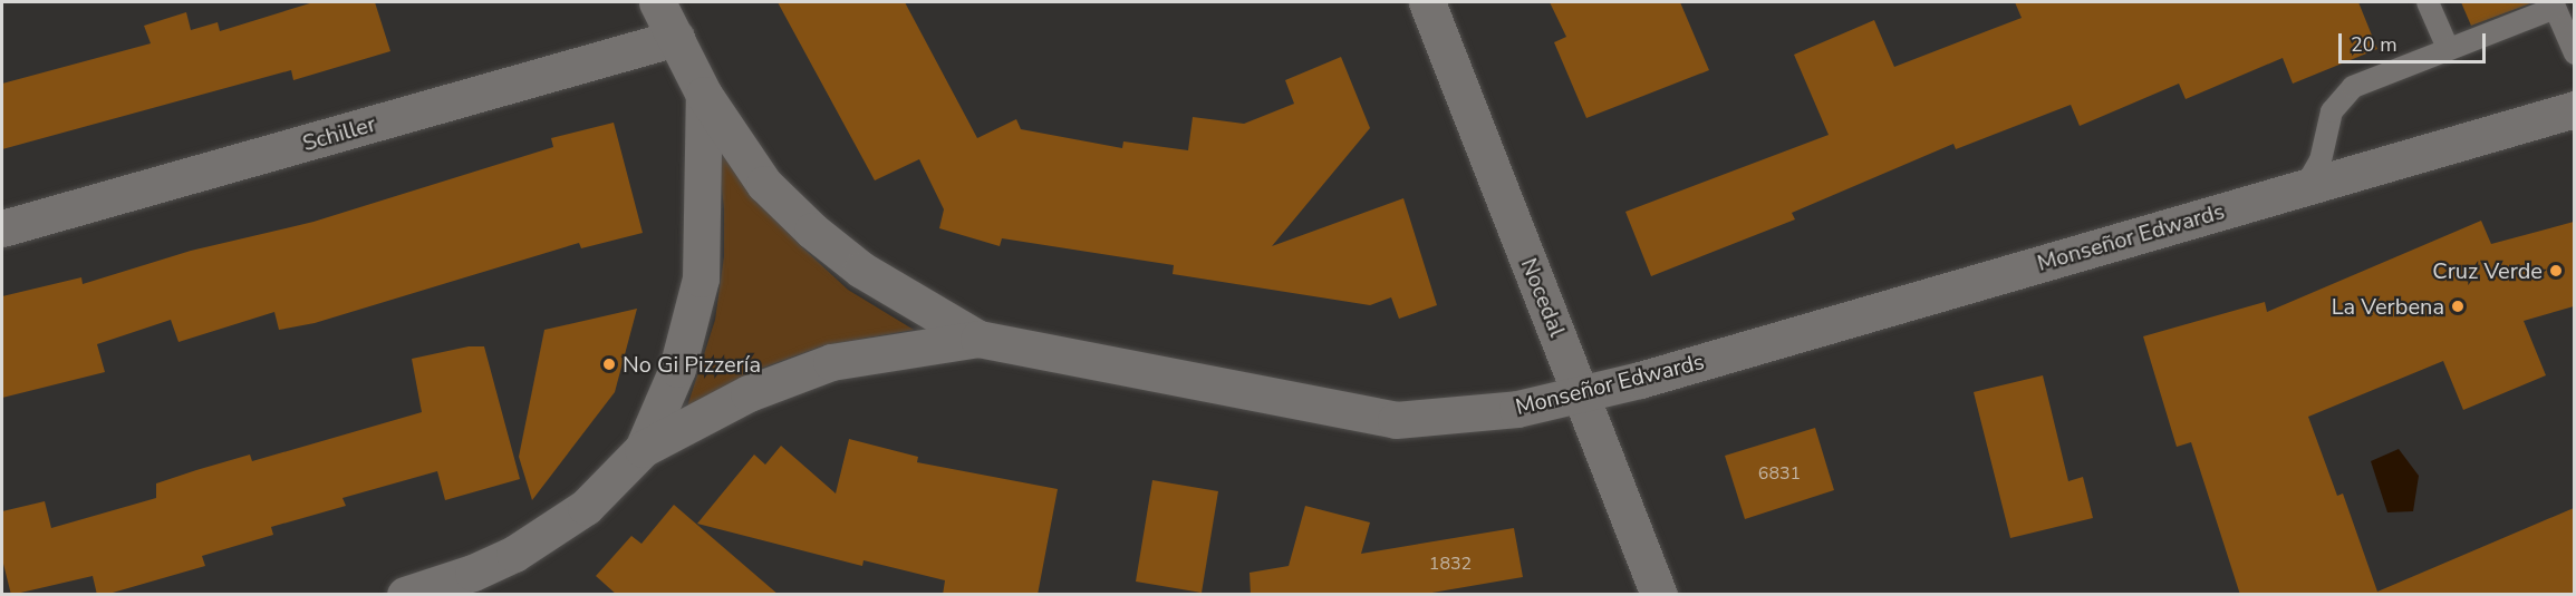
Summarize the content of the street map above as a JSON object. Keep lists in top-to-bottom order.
{
  "streets": {
    "street": ["Schiller", "Monseñor Edwards", "Nocedal"]
  },
  "crossings": [
    ["Monseñor Edwards", "Nocedal"]
  ],
  "places": ["Cruz Verde", "La Verbena", "No Gi Pizzería"],
  "house_numbers": ["6831", "1832"],
  "scale_bar": "20 m"
}
